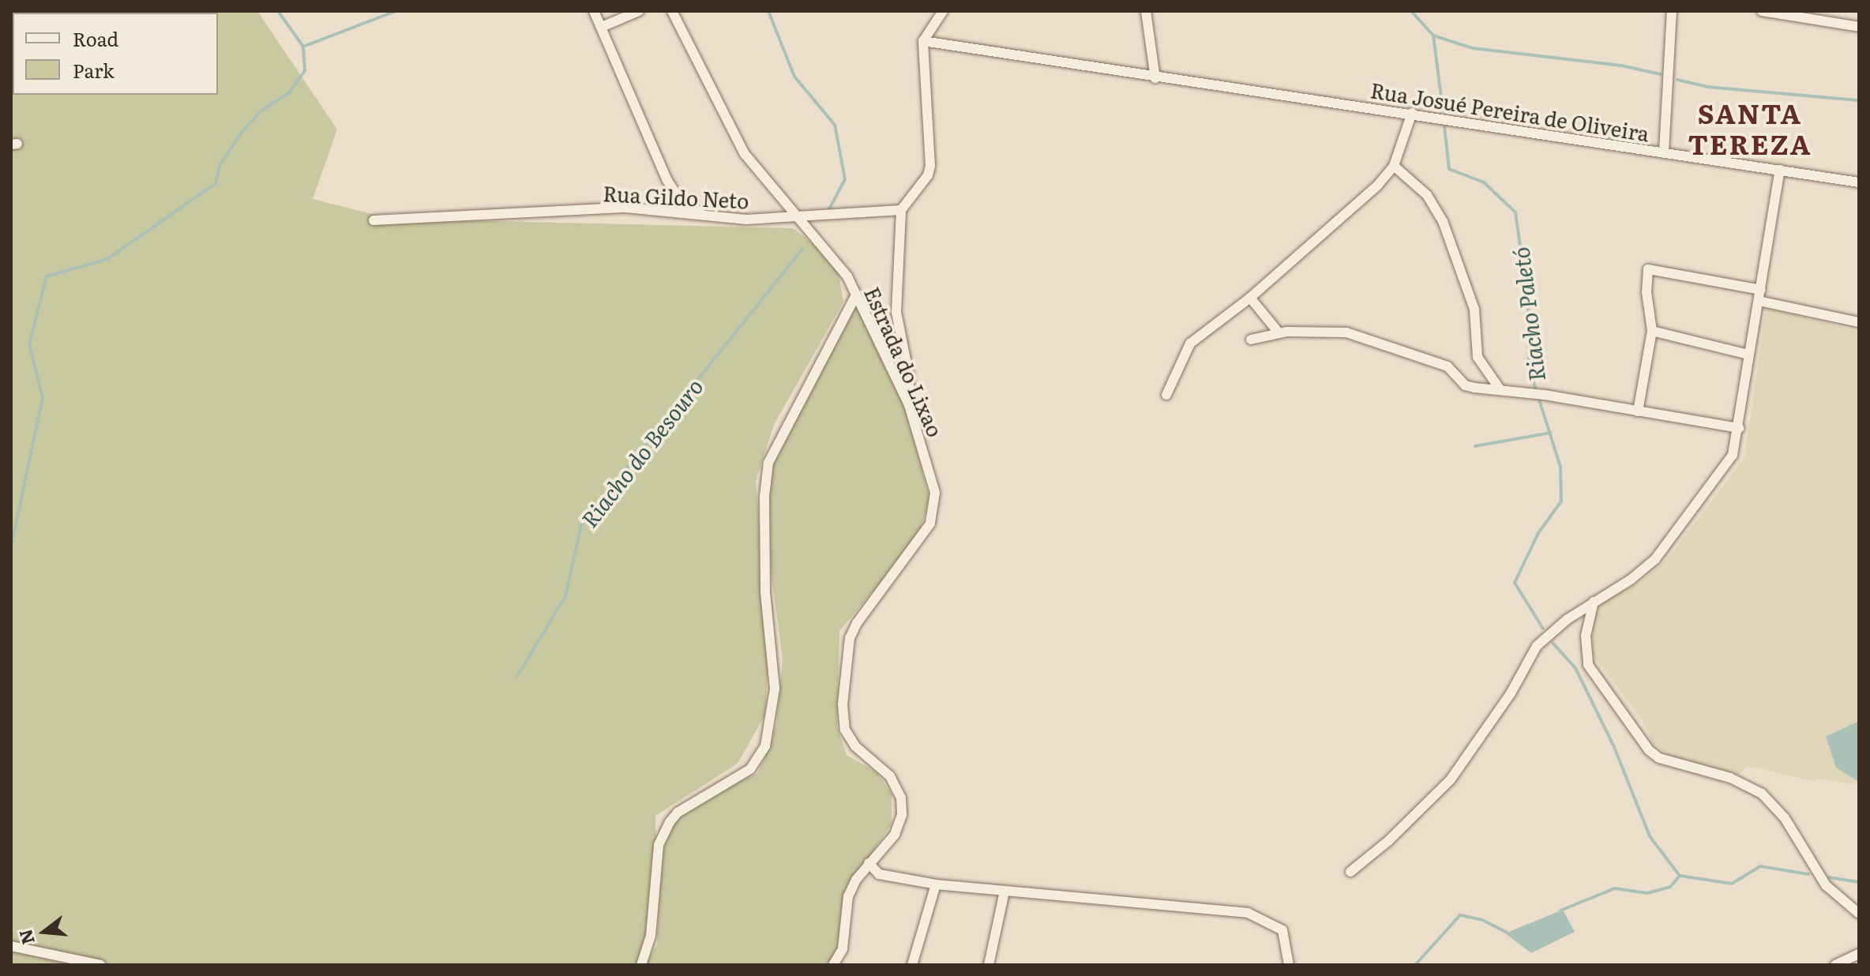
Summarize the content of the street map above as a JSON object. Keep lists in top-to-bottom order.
{
  "streets": {
    "street": ["Rua Josué Pereira de Oliveira", "Rua Gildo Neto", "Estrada do Lixao"]
  },
  "crossings": [
    ["Rua Gildo Neto", "Estrada do Lixao"]
  ],
  "districts": ["SANTA TEREZA"],
  "water": ["Riacho Paletó", "Riacho do Besouro"],
  "legend": ["Road", "Park"],
  "north": "left"
}
